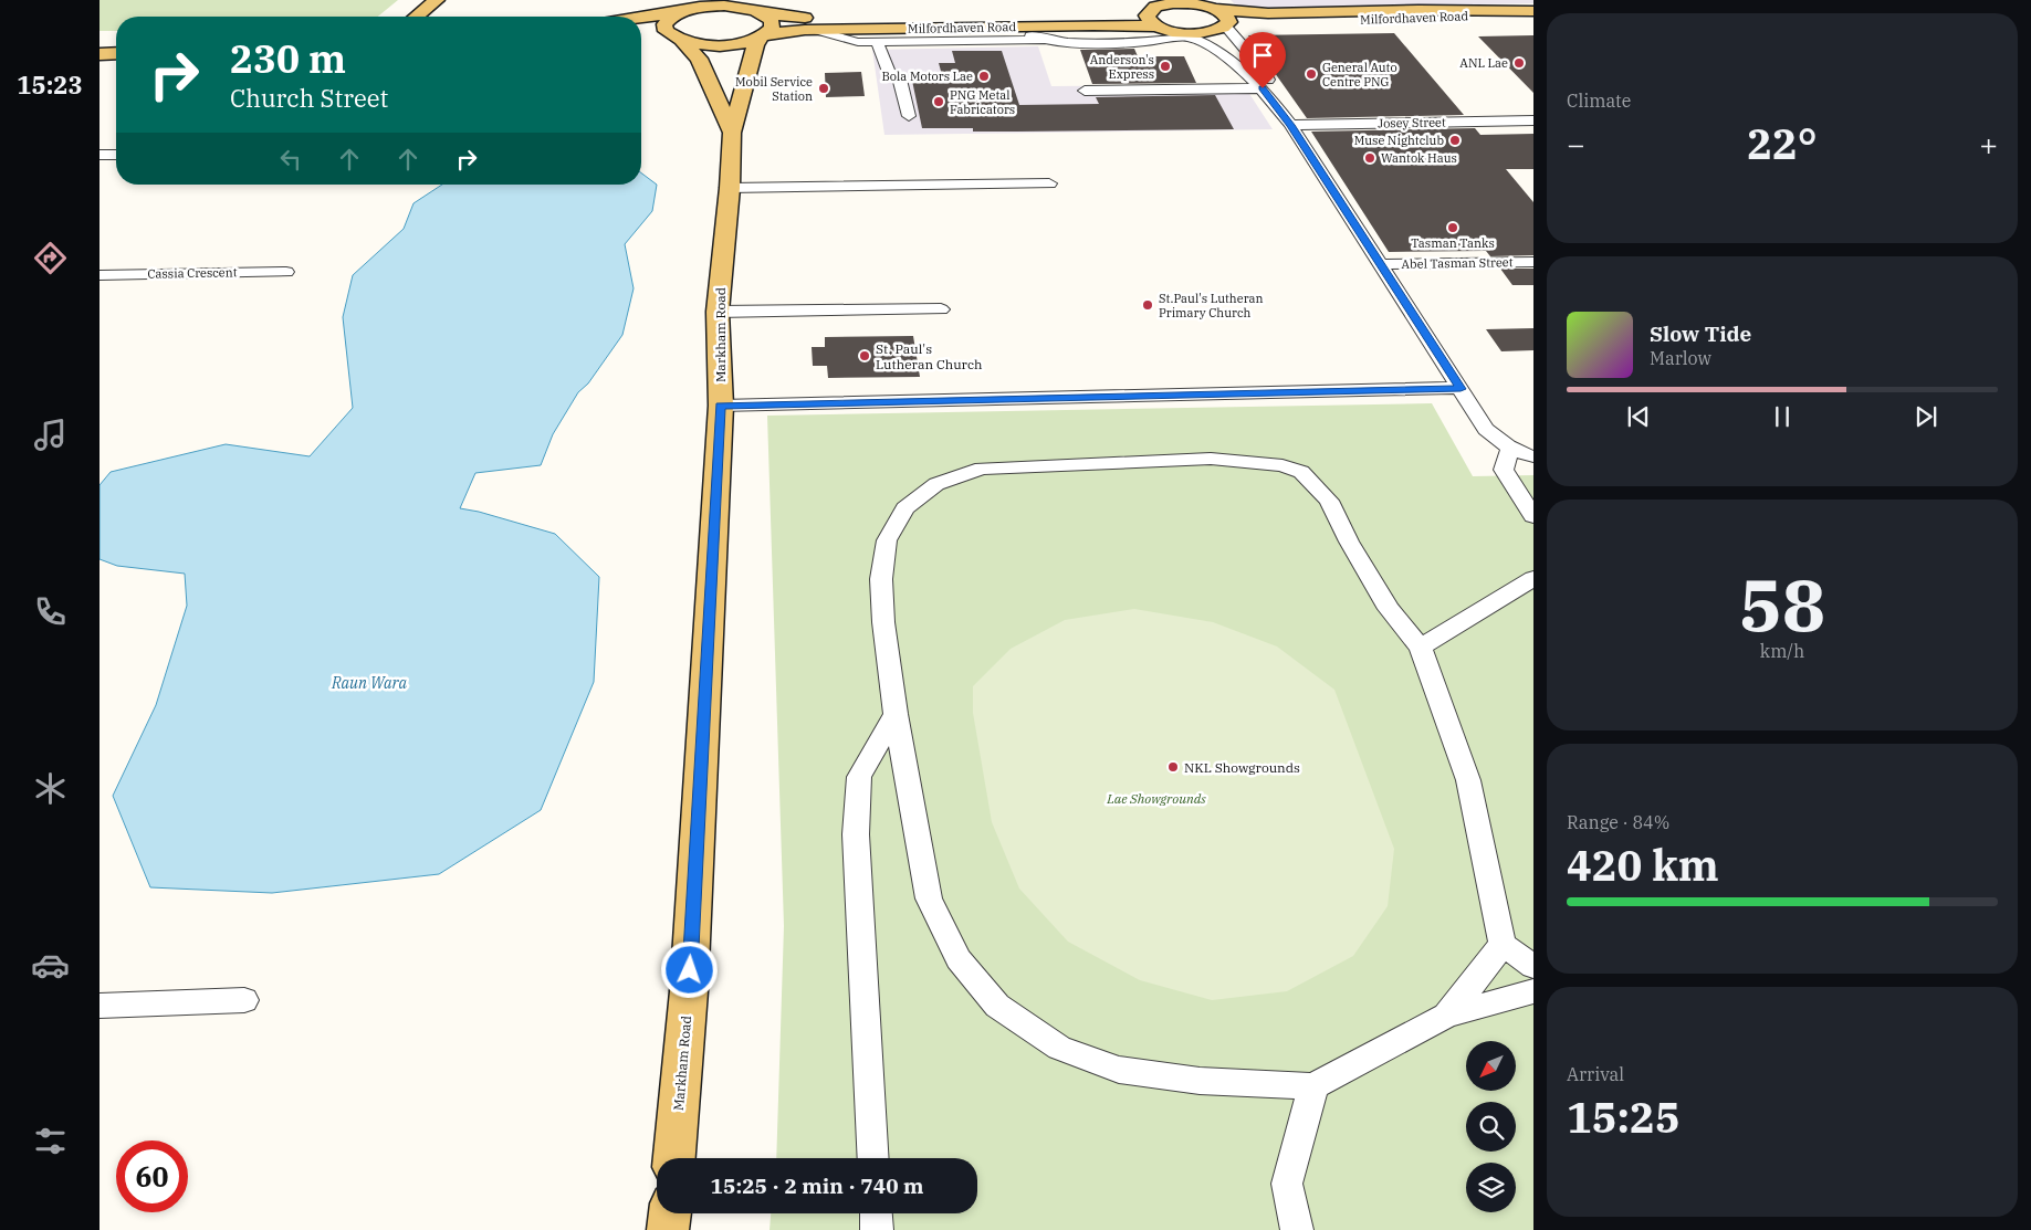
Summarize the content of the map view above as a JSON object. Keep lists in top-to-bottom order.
{
  "streets": {
    "main road": ["Milfordhaven Road", "Markham Road"],
    "street": ["Josey Street", "Abel Tasman Street", "Cassia Crescent"]
  },
  "crossings": [
    ["Milfordhaven Road", "Markham Road"]
  ],
  "water": ["Raun Wara"],
  "parks": ["Lae Showgrounds"],
  "places": [
    "ANL Lae",
    "Anderson's Express",
    "General Auto Centre PNG",
    "Bola Motors Lae",
    "Mobil Service Station",
    "PNG Metal Fabricators",
    "Muse Nightclub",
    "Wantok Haus",
    "Tasman Tanks",
    "St.Paul's Lutheran Primary Church",
    "St. Paul's Lutheran Church",
    "NKL Showgrounds"
  ],
  "north": "bottom left",
  "page": {
    "tabs": "15:23",
    "tile": [
      "Climate",
      ["58", "km/h"],
      ["Range · 84%", "420 km"],
      ["Arrival", "15:25"]
    ],
    "turn": ["230 m", "Church Street"],
    "heat": ["−", "22°", "+"],
    "song": ["Slow Tide", "Marlow"],
    "limit": "60",
    "trip": "15:25 · 2 min · 740 m"
  }
}
